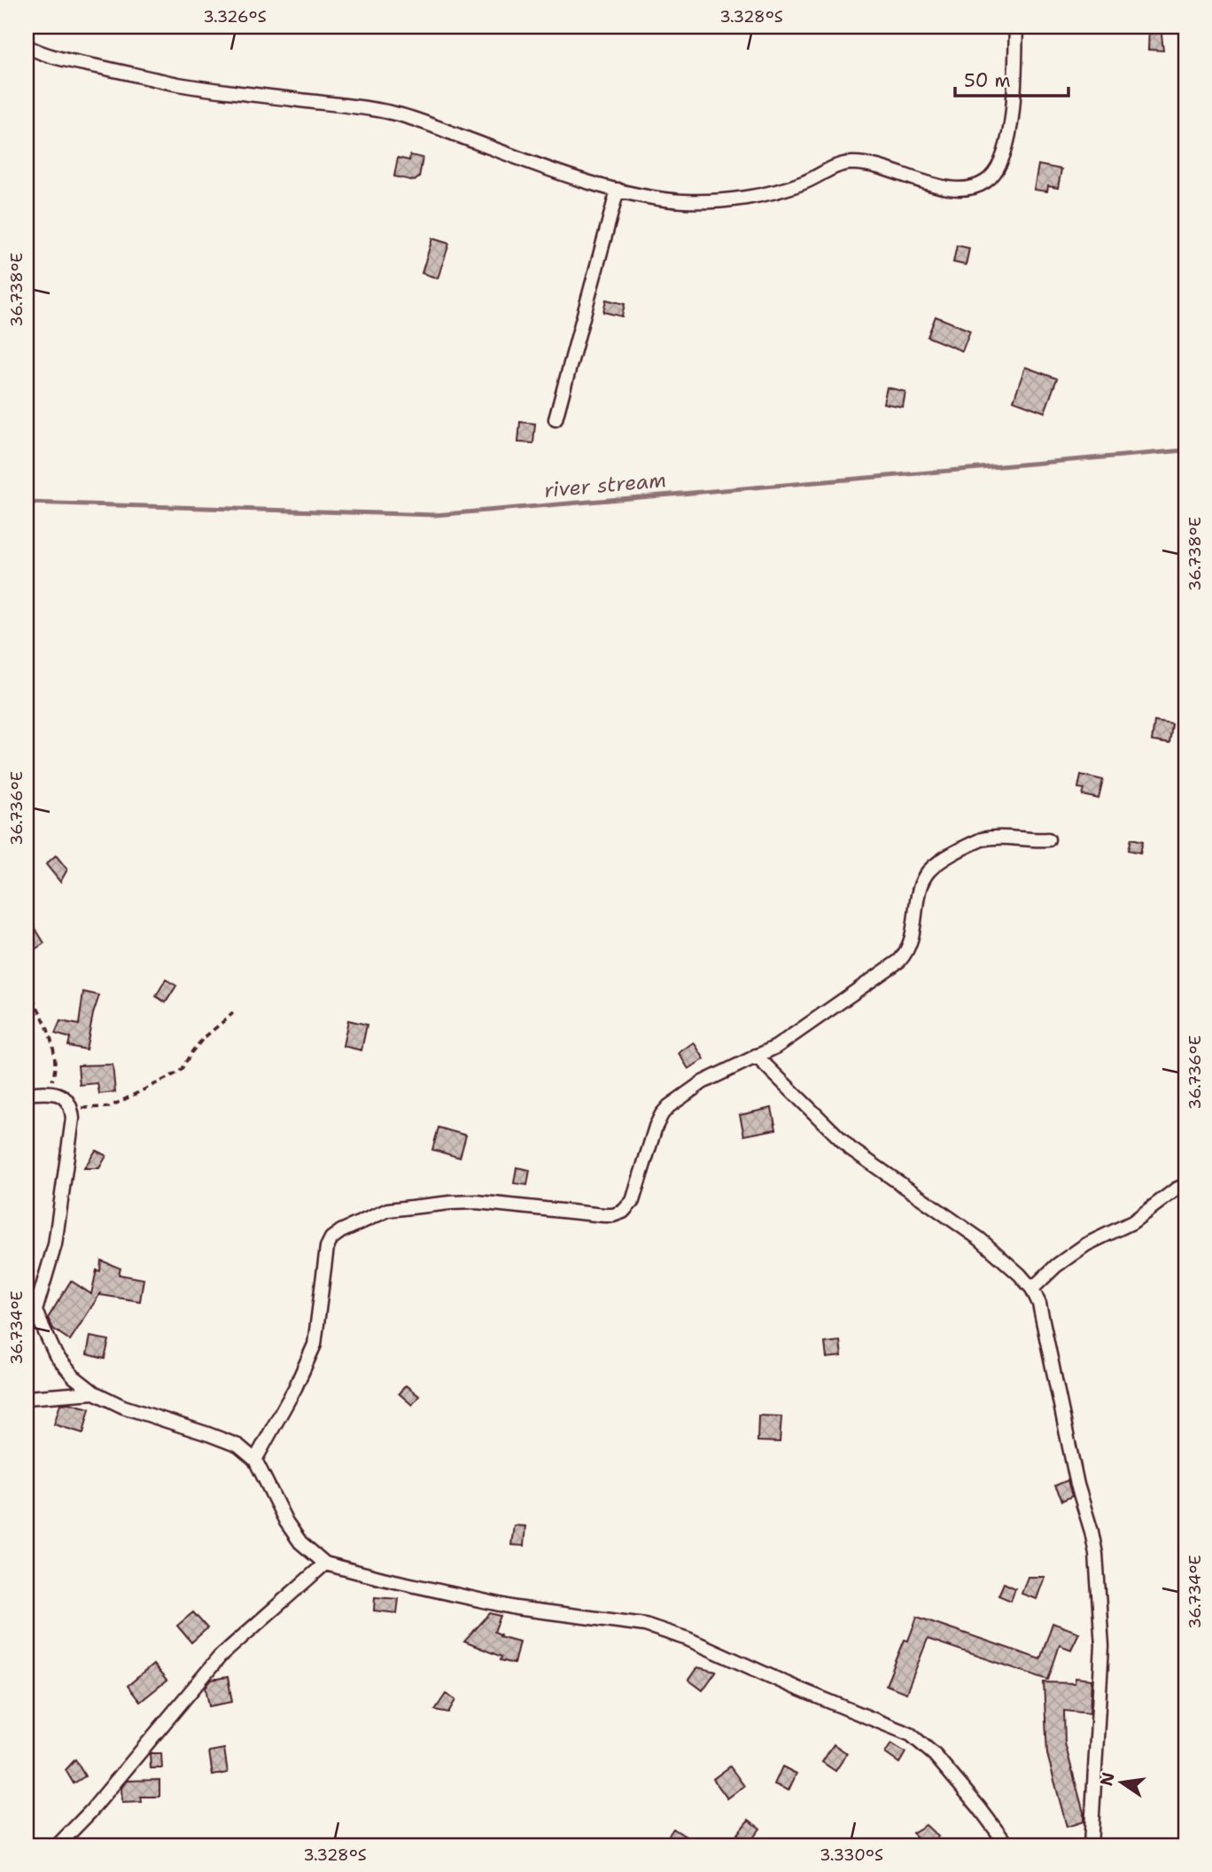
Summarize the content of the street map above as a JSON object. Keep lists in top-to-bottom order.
{
  "water": ["river stream"],
  "scale_bar": "50 m",
  "north": "left",
  "coordinates": [
    "3.326°S",
    "3.328°S",
    "36.738°E",
    "36.736°E",
    "36.734°E",
    "3.330°S"
  ]
}
